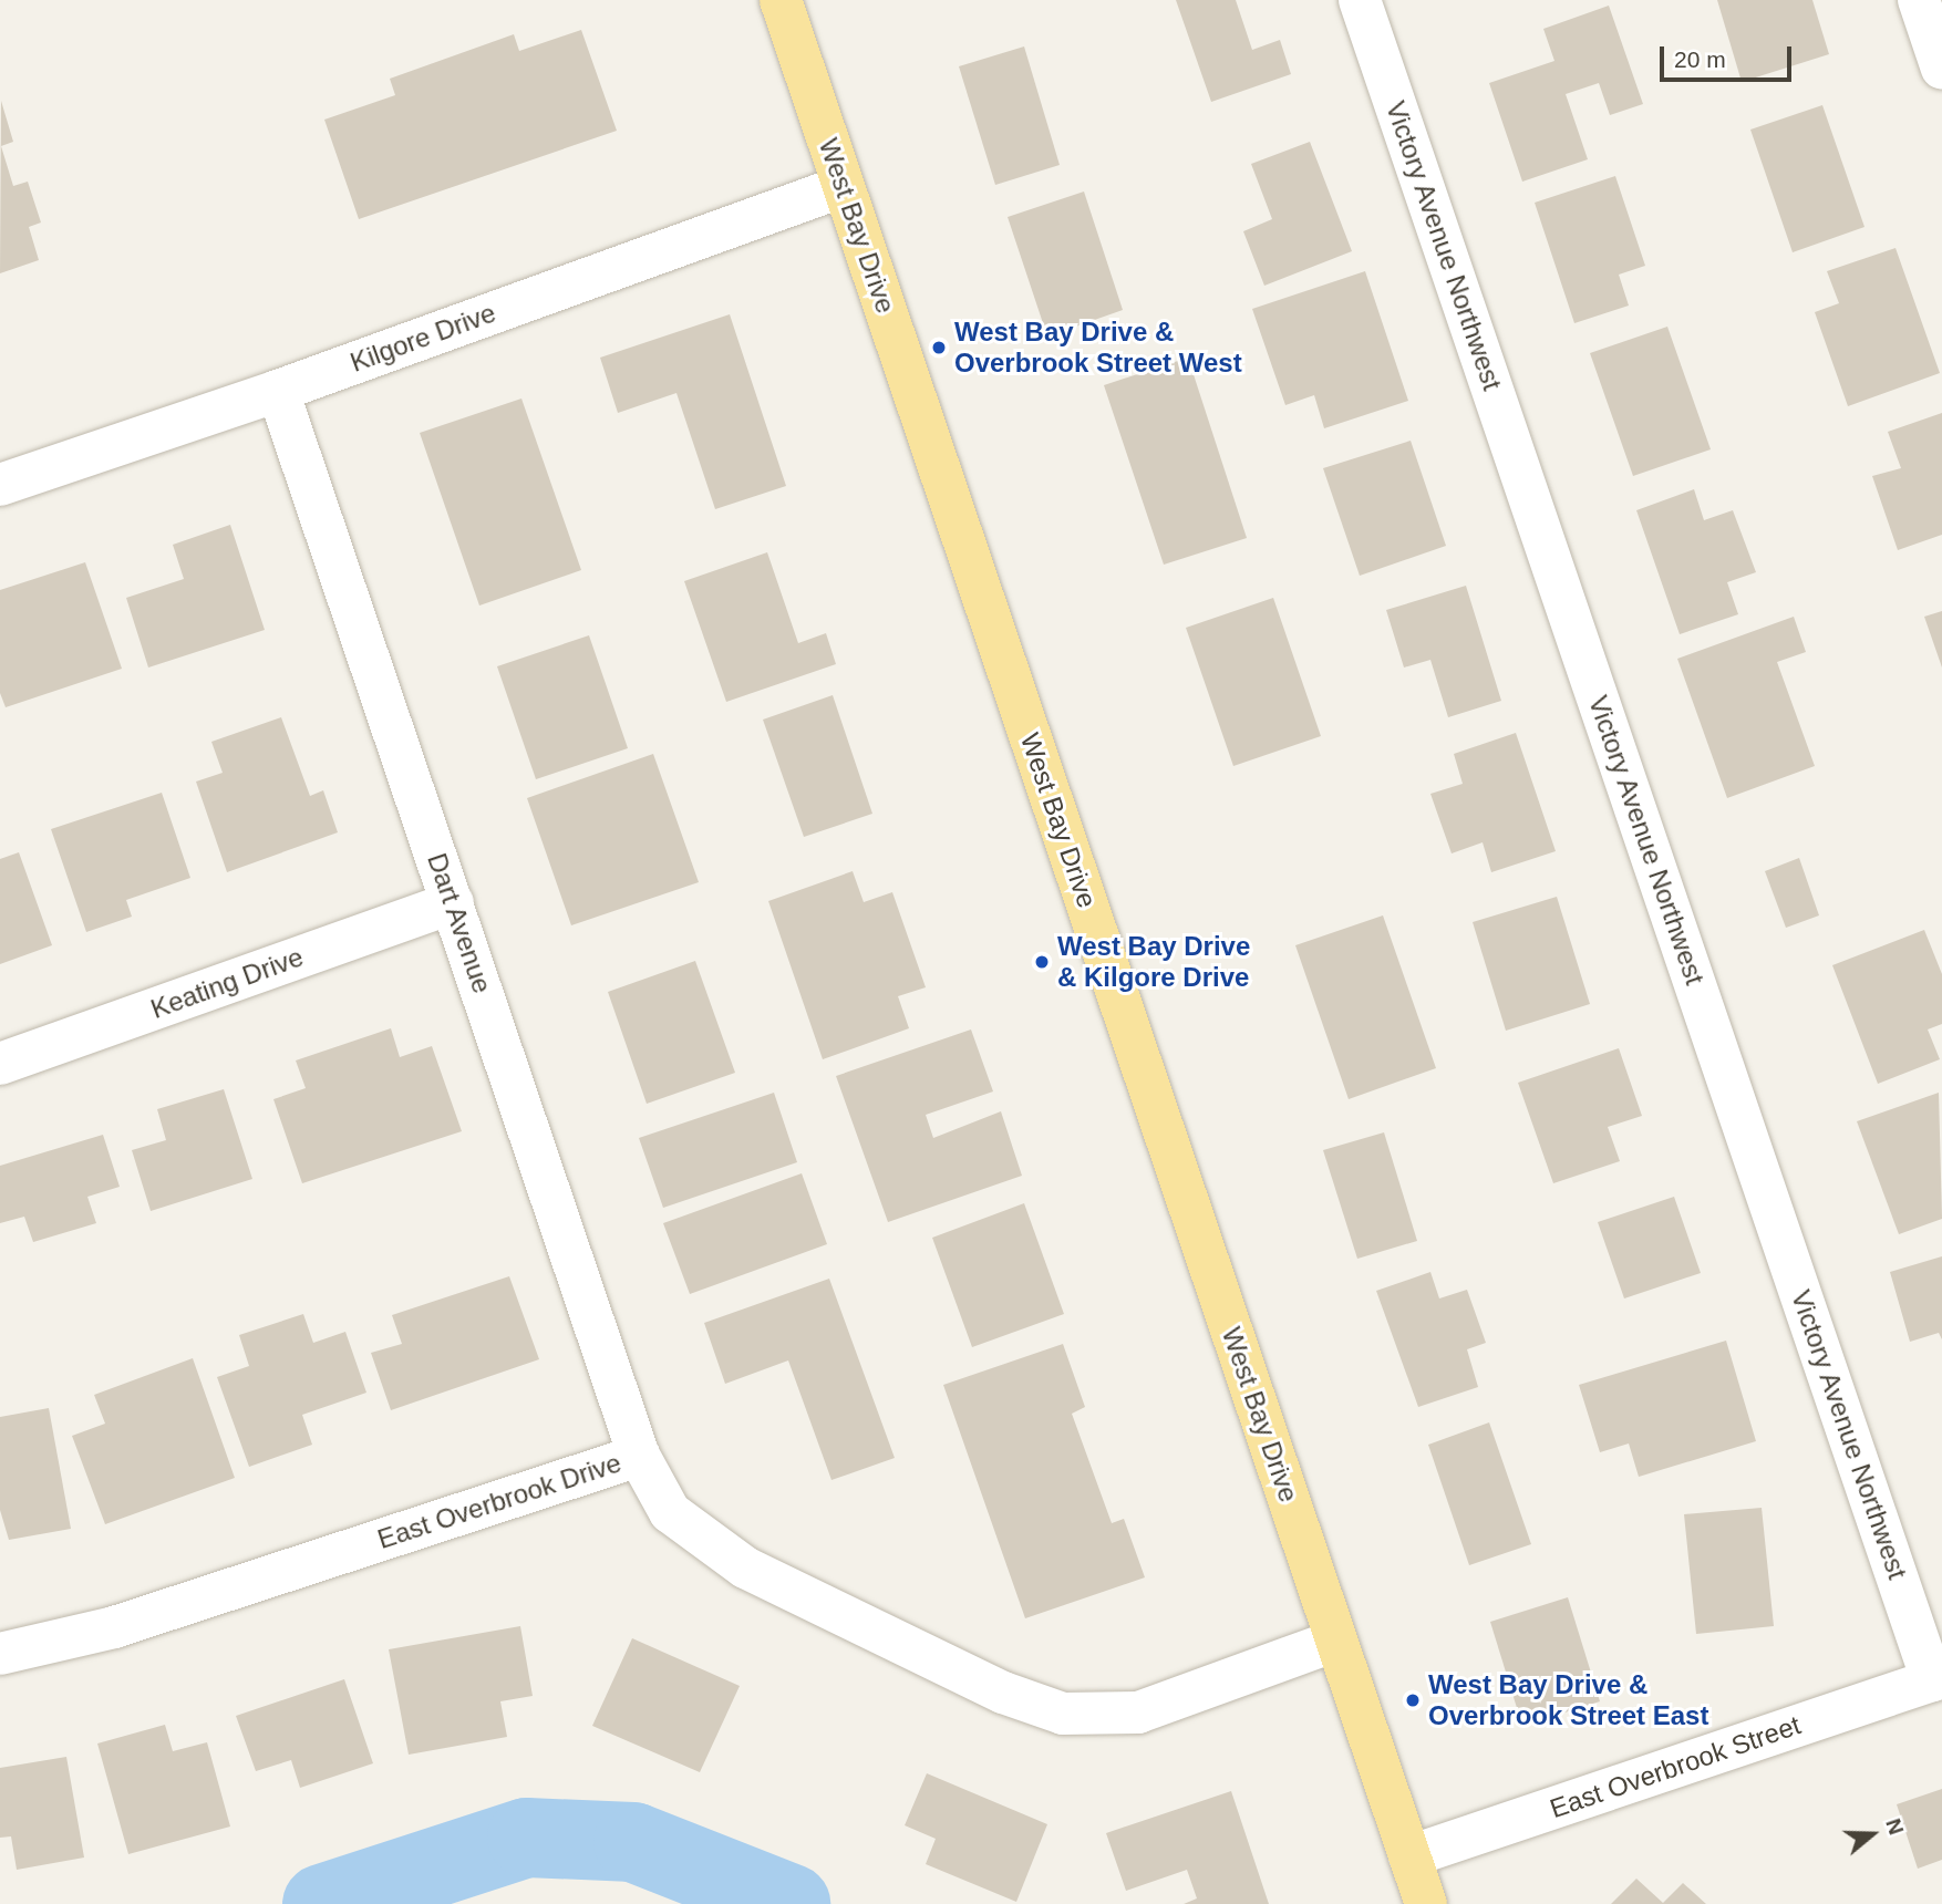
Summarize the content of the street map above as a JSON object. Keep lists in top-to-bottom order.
{
  "streets": {
    "main road": ["West Bay Drive"],
    "street": [
      "Victory Avenue Northwest",
      "Kilgore Drive",
      "Dart Avenue",
      "Keating Drive",
      "East Overbrook Drive",
      "East Overbrook Street"
    ]
  },
  "crossings": [
    ["West Bay Drive", "Kilgore Drive"],
    ["West Bay Drive", "East Overbrook Drive"],
    ["West Bay Drive", "East Overbrook Street"],
    ["Victory Avenue Northwest", "East Overbrook Street"],
    ["Kilgore Drive", "Dart Avenue"],
    ["Dart Avenue", "Keating Drive"],
    ["Dart Avenue", "East Overbrook Drive"]
  ],
  "places": ["West Bay Drive & Overbrook Street West", "West Bay Drive & Kilgore Drive", "West Bay Drive & Overbrook Street East"],
  "scale_bar": "20 m",
  "north": "right"
}
